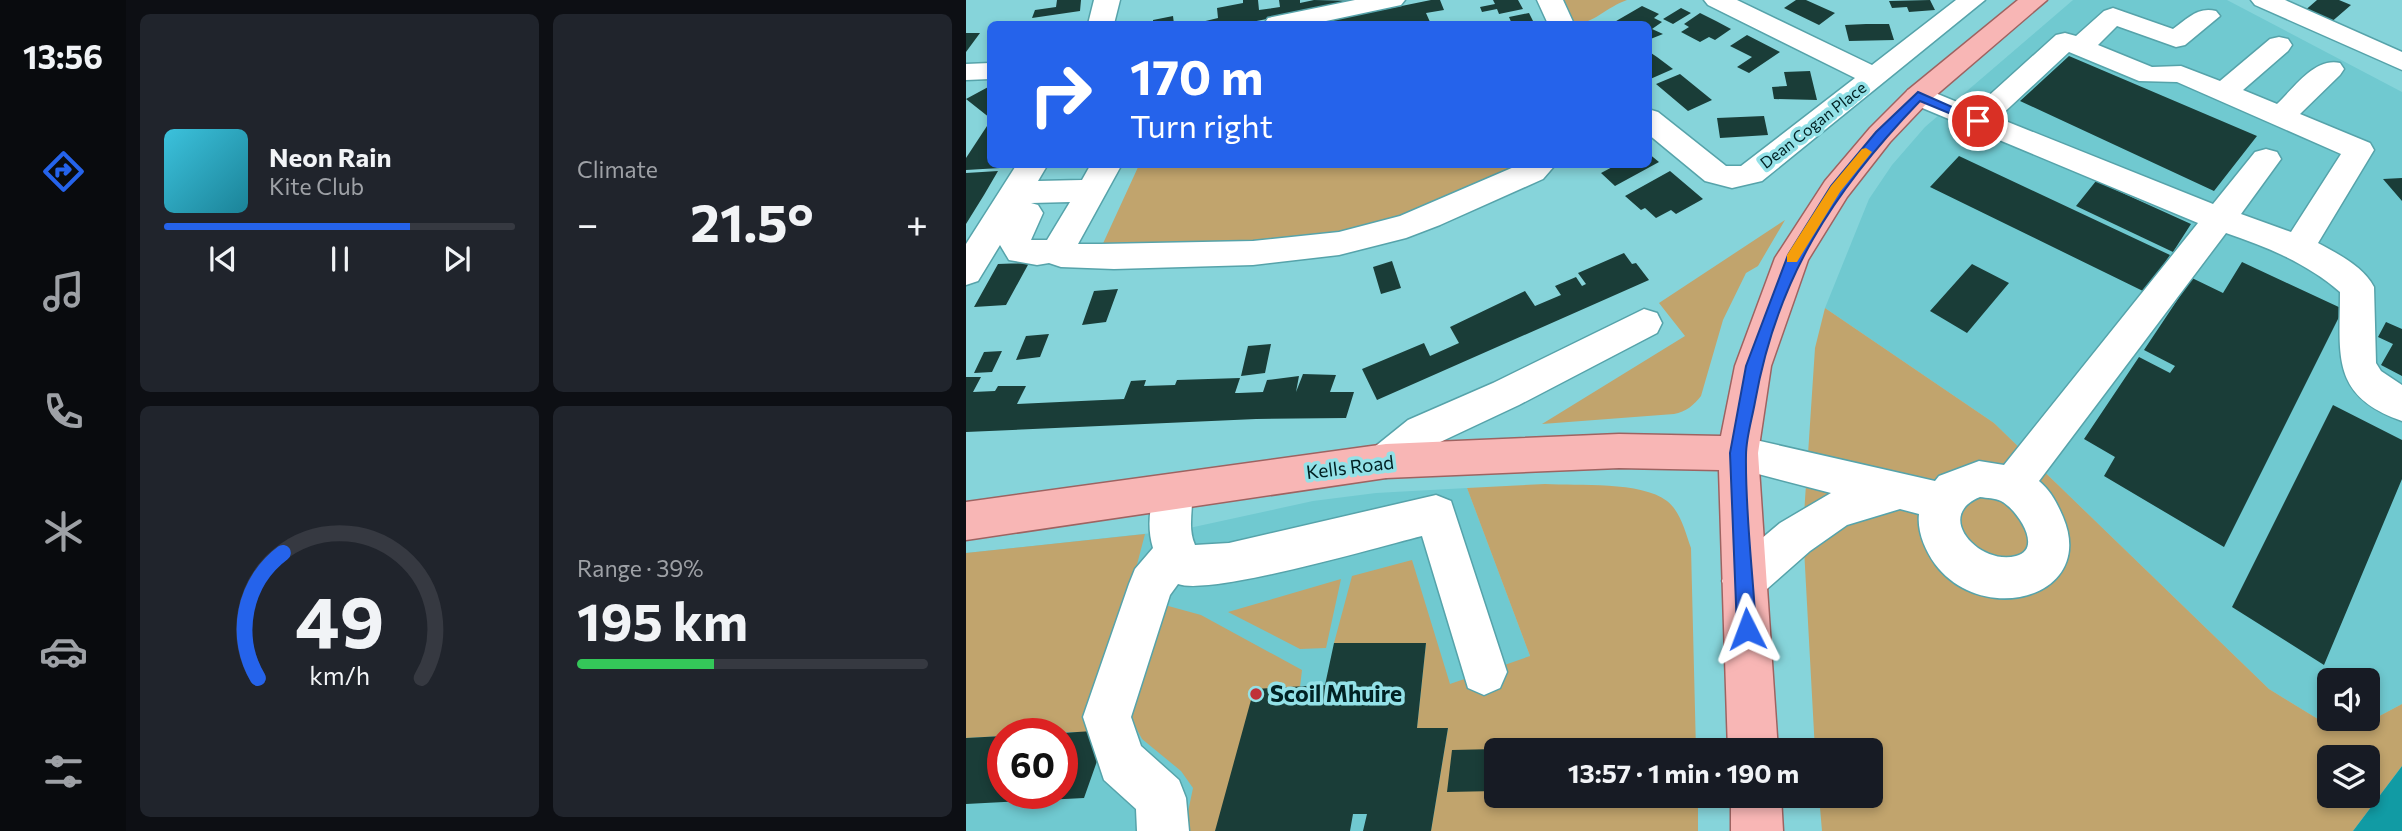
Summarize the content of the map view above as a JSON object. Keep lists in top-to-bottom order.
{
  "streets": {
    "main road": ["Kells Road"],
    "street": ["Dean Cogan Place"]
  },
  "places": ["Scoil Mhuire"],
  "page": {
    "tabs": "13:56",
    "tile": [
      "Climate",
      ["Range · 39%", "195 km"]
    ],
    "turn": ["170 m", "Turn right"],
    "song": ["Neon Rain", "Kite Club"],
    "heat": ["−", "21.5°", "+"],
    "limit": "60",
    "trip": "13:57 · 1 min · 190 m",
    "gauge": ["49", "km/h"]
  }
}
